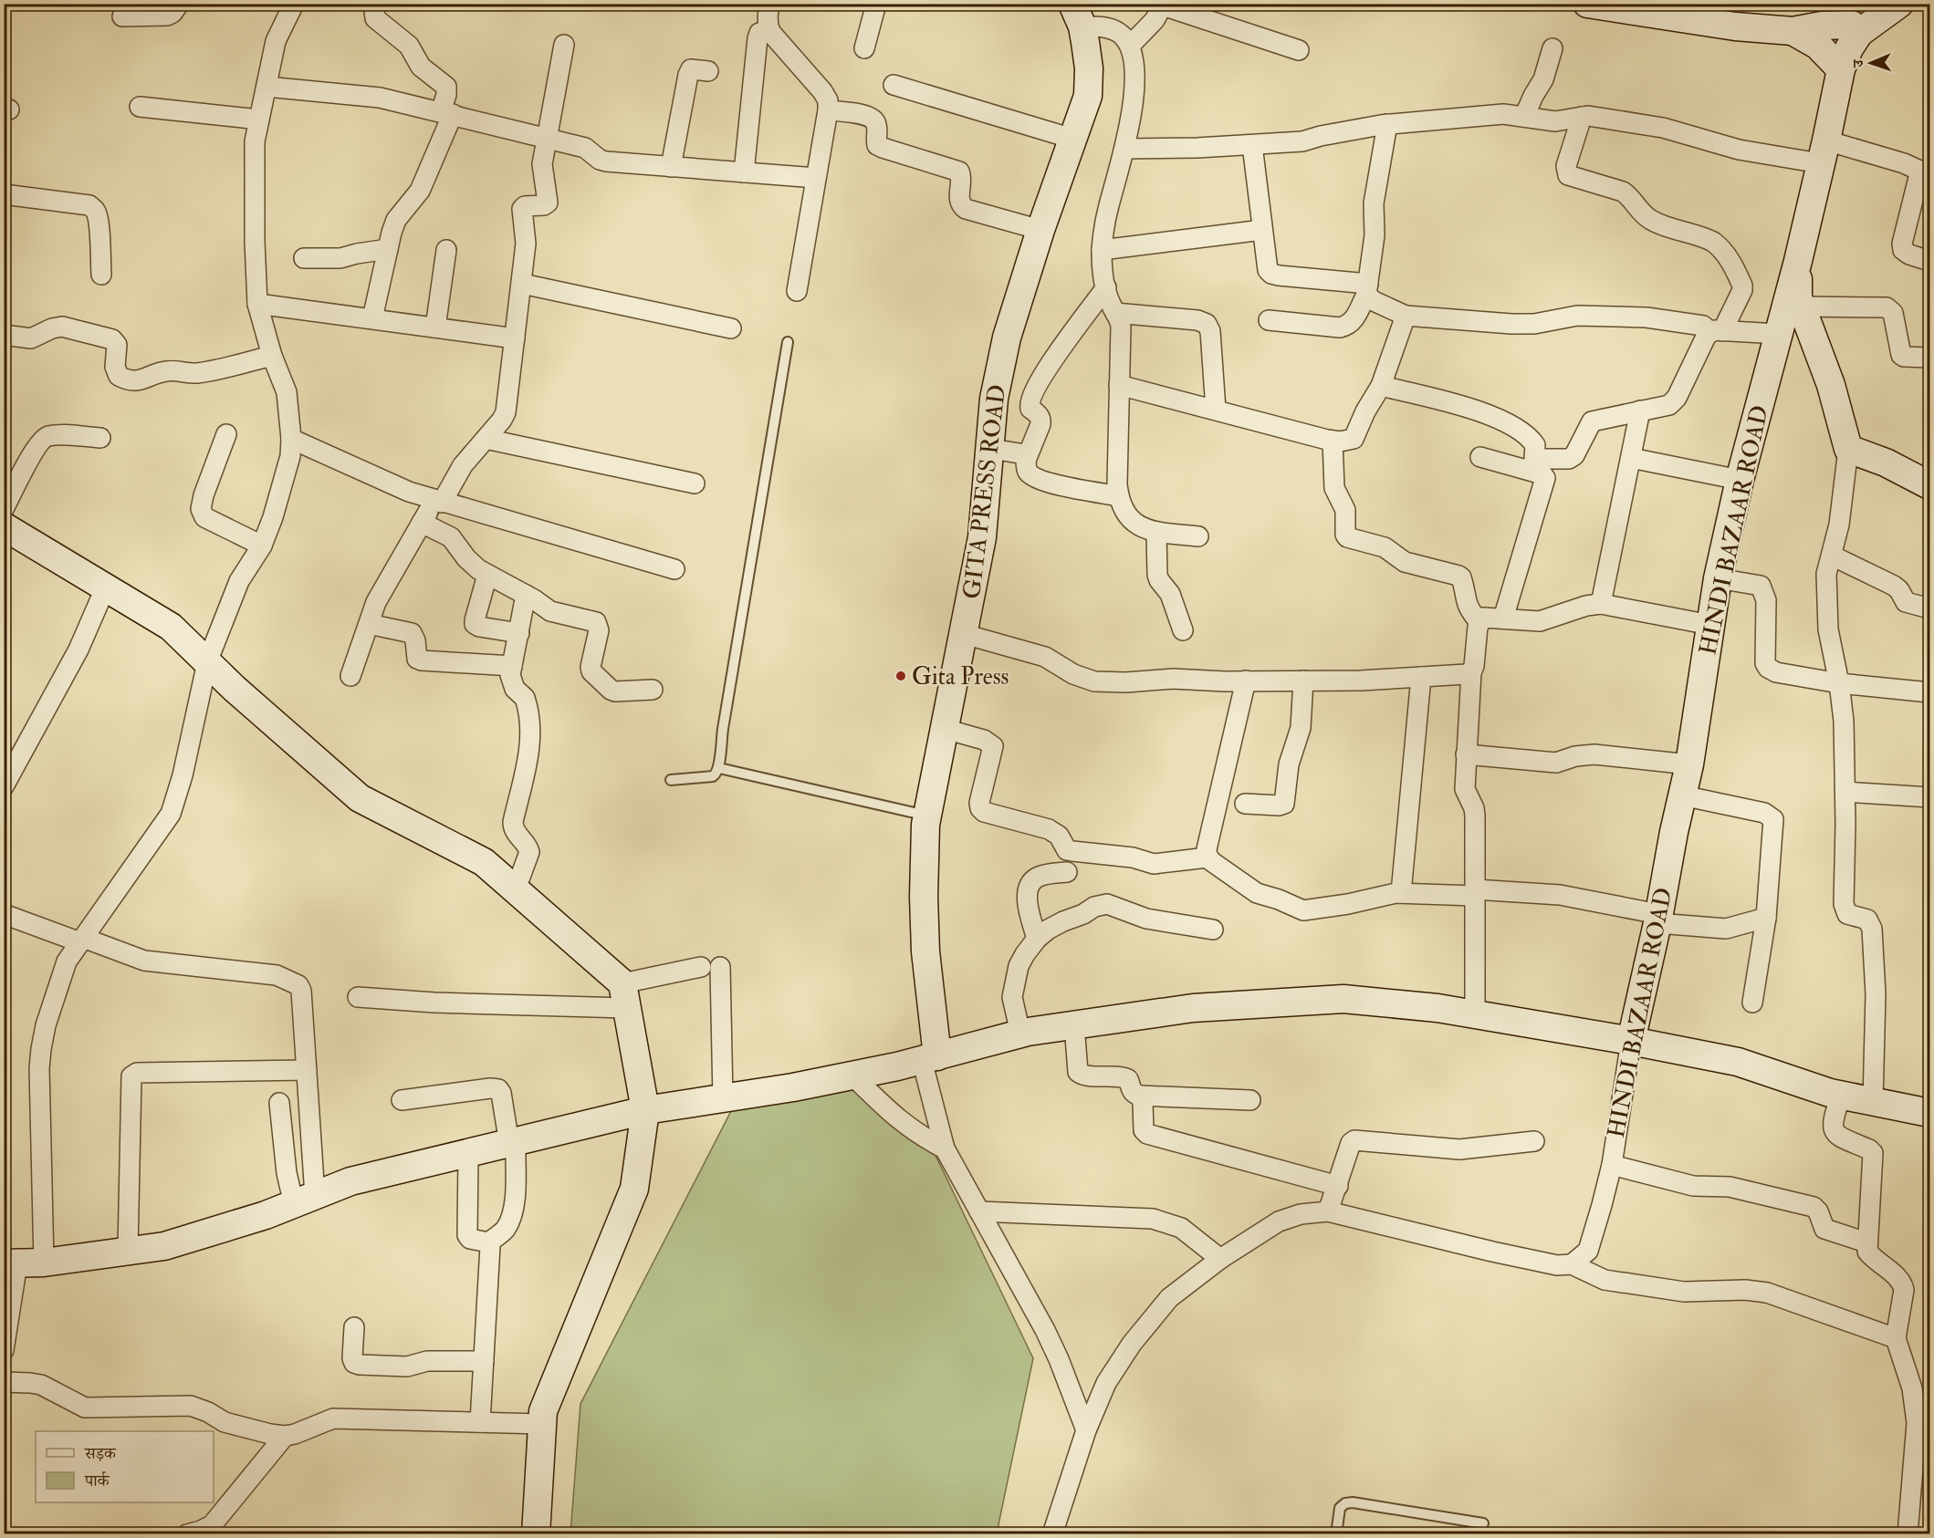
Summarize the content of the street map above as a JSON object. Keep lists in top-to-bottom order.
{
  "streets": {
    "street": ["GITA PRESS ROAD", "HINDI BAZAAR ROAD"]
  },
  "places": ["Gita Press"],
  "legend": ["सड़क", "पार्क"],
  "north": "left"
}
